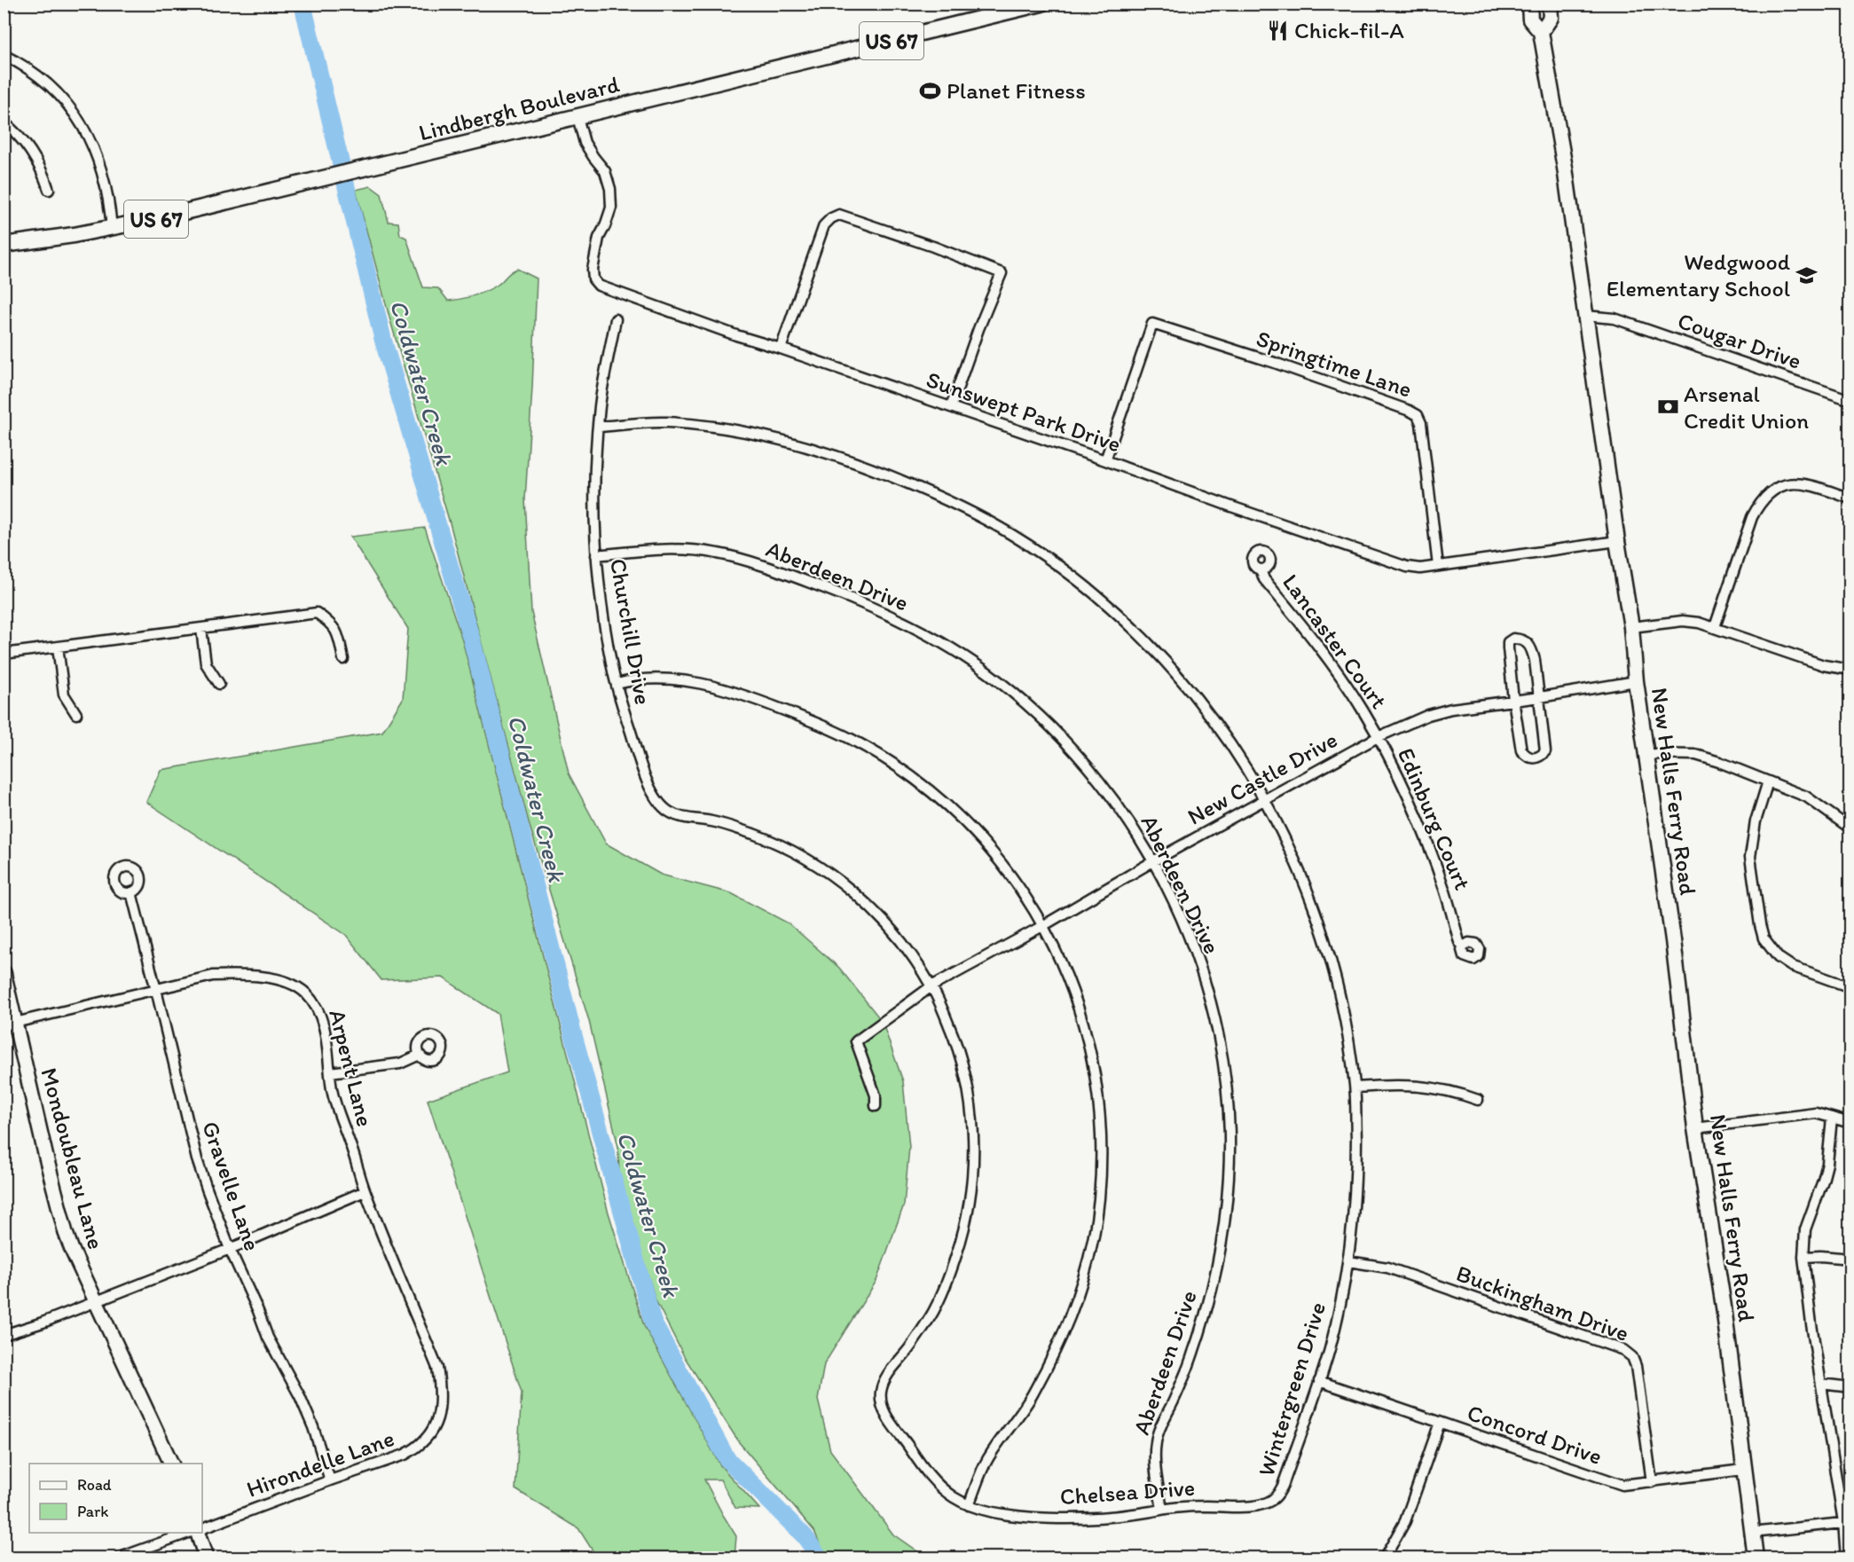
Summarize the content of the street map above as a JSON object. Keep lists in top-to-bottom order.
{
  "streets": {
    "main road": ["US 67", "Lindbergh Boulevard", "New Halls Ferry Road"],
    "street": [
      "Cougar Drive",
      "Springtime Lane",
      "Sunswept Park Drive",
      "Aberdeen Drive",
      "Churchill Drive",
      "Lancaster Court",
      "New Castle Drive",
      "Edinburg Court",
      "Arpent Lane",
      "Mondoubleau Lane",
      "Gravelle Lane",
      "Buckingham Drive",
      "Wintergreen Drive",
      "Concord Drive",
      "Hirondelle Lane",
      "Chelsea Drive"
    ]
  },
  "crossings": [
    ["Lindbergh Boulevard", "Sunswept Park Drive"],
    ["Cougar Drive", "New Halls Ferry Road"],
    ["Springtime Lane", "Sunswept Park Drive"],
    ["Sunswept Park Drive", "New Halls Ferry Road"],
    ["Aberdeen Drive", "Churchill Drive"],
    ["Aberdeen Drive", "New Castle Drive"],
    ["Aberdeen Drive", "Chelsea Drive"],
    ["Churchill Drive", "New Castle Drive"],
    ["Churchill Drive", "Wintergreen Drive"],
    ["Churchill Drive", "Chelsea Drive"],
    ["Lancaster Court", "New Castle Drive"],
    ["Lancaster Court", "Edinburg Court"],
    ["New Castle Drive", "New Halls Ferry Road"],
    ["New Castle Drive", "Edinburg Court"],
    ["New Castle Drive", "Wintergreen Drive"],
    ["New Halls Ferry Road", "Concord Drive"],
    ["Arpent Lane", "Mondoubleau Lane"],
    ["Arpent Lane", "Gravelle Lane"],
    ["Arpent Lane", "Hirondelle Lane"],
    ["Gravelle Lane", "Hirondelle Lane"],
    ["Buckingham Drive", "Wintergreen Drive"],
    ["Buckingham Drive", "Concord Drive"],
    ["Wintergreen Drive", "Concord Drive"],
    ["Wintergreen Drive", "Chelsea Drive"]
  ],
  "water": ["Coldwater Creek"],
  "places": {
    "restaurant": ["Chick-fil-A"],
    "sports": ["Planet Fitness"],
    "school or university": ["Wedgwood Elementary School"],
    "bank": ["Arsenal Credit Union"]
  },
  "legend": ["Road", "Park"]
}
